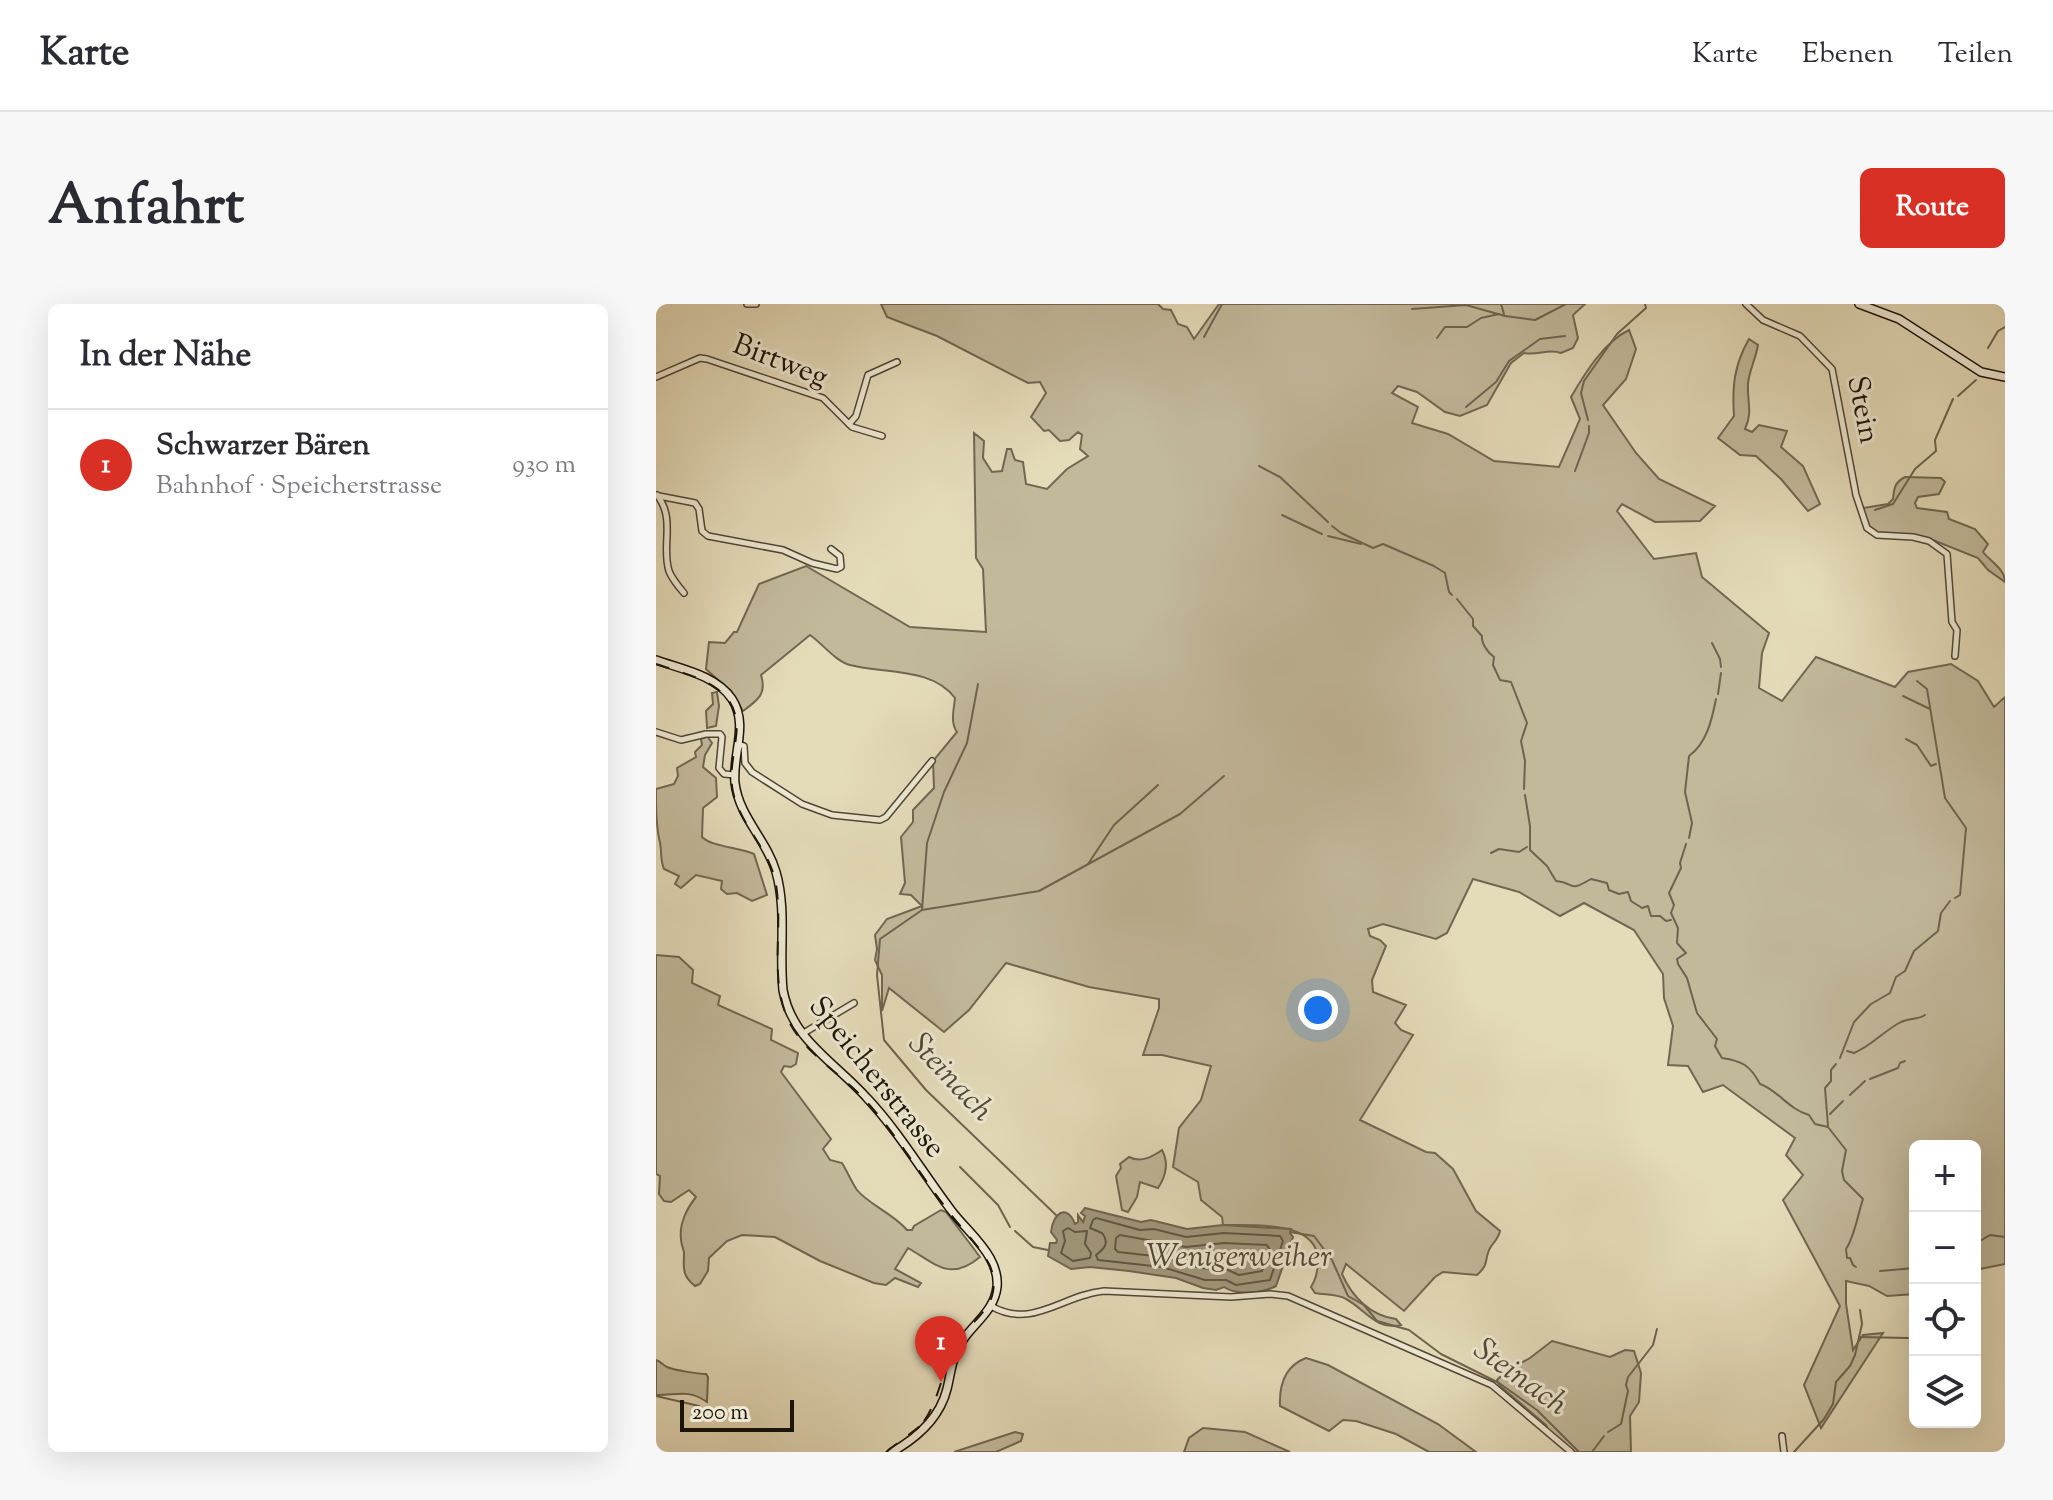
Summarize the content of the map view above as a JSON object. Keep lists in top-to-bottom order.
{
  "streets": {
    "main road": ["Speicherstrasse"],
    "street": ["Birtweg", "Stein"]
  },
  "water": ["Steinach", "Wenigerweiher"],
  "scale_bar": "200 m",
  "page": {
    "header": "Karte",
    "nav": ["Karte", "Ebenen", "Teilen"],
    "title": "Anfahrt",
    "buttons": "Route",
    "heading": "In der Nähe",
    "list": [
      {
        "mark": "1",
        "name": "Schwarzer Bären",
        "note": "Bahnhof · Speicherstrasse",
        "value": "930 m"
      }
    ],
    "map_buttons": ["+", "−"],
    "pins": "1",
    "scale": "200 m"
  }
}
